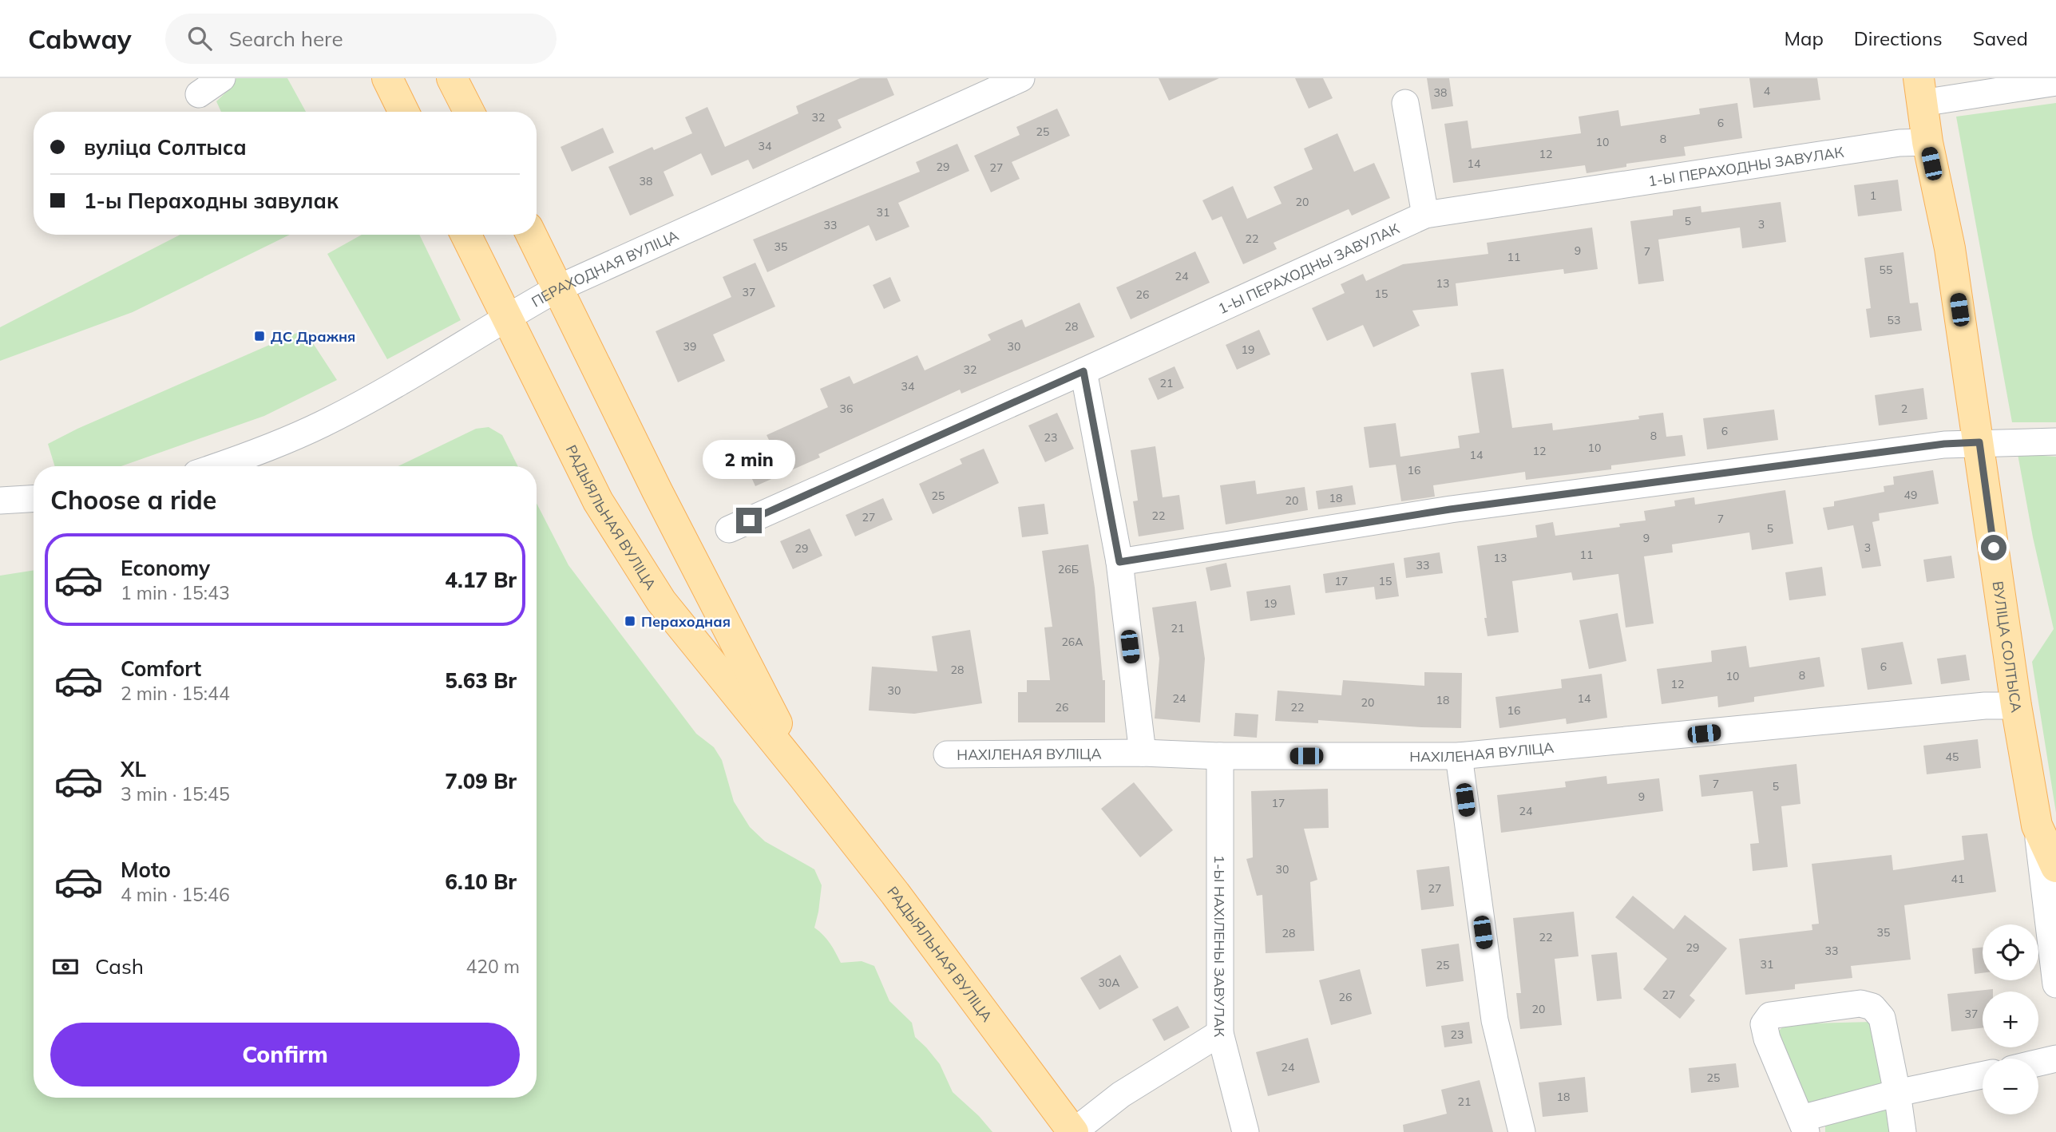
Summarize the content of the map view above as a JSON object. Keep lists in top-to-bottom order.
{
  "streets": {
    "main road": ["РАДЫЯЛЬНАЯ ВУЛІЦА", "ВУЛІЦА СОЛТЫСА"],
    "street": [
      "1-Ы ПЕРАХОДНЫ ЗАВУЛАК",
      "ПЕРАХОДНАЯ ВУЛІЦА",
      "НАХІЛЕНАЯ ВУЛІЦА",
      "1-Ы НАХІЛЕНЫ ЗАВУЛАК"
    ]
  },
  "crossings": [
    ["1-Ы ПЕРАХОДНЫ ЗАВУЛАК", "ВУЛІЦА СОЛТЫСА"],
    ["ПЕРАХОДНАЯ ВУЛІЦА", "РАДЫЯЛЬНАЯ ВУЛІЦА"],
    ["ВУЛІЦА СОЛТЫСА", "НАХІЛЕНАЯ ВУЛІЦА"],
    ["НАХІЛЕНАЯ ВУЛІЦА", "1-Ы НАХІЛЕНЫ ЗАВУЛАК"]
  ],
  "places": {
    "transit": ["ДС Дражня", "Пераходная"]
  },
  "house_numbers": [
    "4",
    "38",
    "32",
    "6",
    "25",
    "8",
    "10",
    "34",
    "12",
    "14",
    "29",
    "27",
    "38",
    "1",
    "20",
    "31",
    "5",
    "3",
    "33",
    "22",
    "35",
    "9",
    "7",
    "11",
    "55",
    "24",
    "13",
    "37",
    "15",
    "26",
    "53",
    "28",
    "39",
    "30",
    "19",
    "32",
    "21",
    "34",
    "36",
    "2",
    "6",
    "8",
    "23",
    "10",
    "12",
    "14",
    "16",
    "49",
    "25",
    "18",
    "20",
    "22",
    "27",
    "7",
    "5",
    "9",
    "3",
    "29",
    "11",
    "13",
    "33",
    "26Б",
    "17",
    "15",
    "19",
    "21",
    "26А",
    "6",
    "28",
    "8",
    "10",
    "12",
    "30",
    "24",
    "14",
    "18",
    "20",
    "26",
    "22",
    "16",
    "45",
    "7",
    "5",
    "9",
    "17",
    "24",
    "30",
    "41",
    "27",
    "35",
    "28",
    "22",
    "29",
    "33",
    "31",
    "25",
    "30А",
    "27",
    "26",
    "20",
    "37",
    "23",
    "24",
    "25",
    "18",
    "21"
  ],
  "page": {
    "header": "Cabway",
    "search": "Search here",
    "nav": ["Map", "Directions", "Saved"],
    "banner": ["вуліца Солтыса", "1-ы Пераходны завулак"],
    "bubble": "2 min",
    "heading": "Choose a ride",
    "list": [
      {
        "name": "Economy",
        "note": "1 min · 15:43",
        "value": "4.17 Br"
      },
      {
        "name": "Comfort",
        "note": "2 min · 15:44",
        "value": "5.63 Br"
      },
      {
        "name": "XL",
        "note": "3 min · 15:45",
        "value": "7.09 Br"
      },
      {
        "name": "Moto",
        "note": "4 min · 15:46",
        "value": "6.10 Br"
      }
    ],
    "map_buttons": ["+", "−"],
    "pay": ["Cash", "420 m"],
    "buttons": "Confirm"
  }
}
